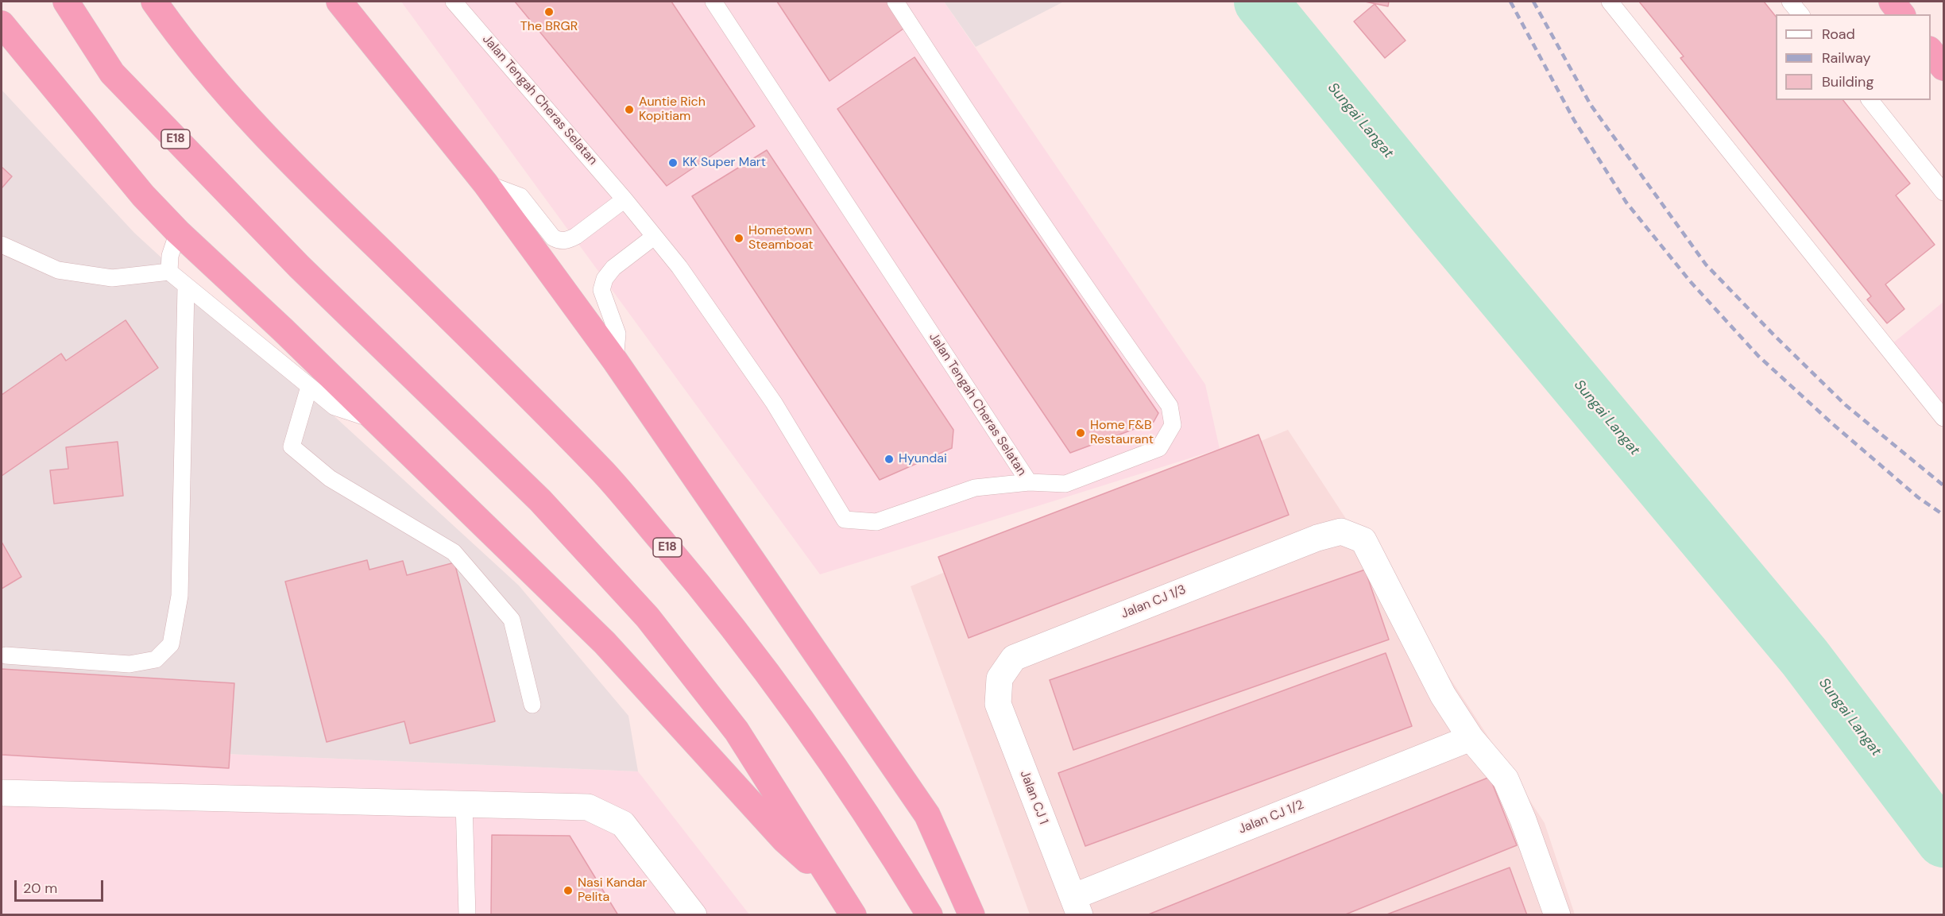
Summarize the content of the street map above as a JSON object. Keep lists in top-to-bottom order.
{
  "streets": {
    "highway": ["E18"],
    "street": ["Jalan CJ 1/3", "Jalan CJ 1", "Jalan CJ 1/2"],
    "lane": ["Jalan Tengah Cheras Selatan"]
  },
  "crossings": [
    ["Jalan CJ 1/3", "Jalan CJ 1"],
    ["Jalan CJ 1/3", "Jalan CJ 1/2"],
    ["Jalan CJ 1", "Jalan CJ 1/2"]
  ],
  "water": ["Sungai Langat"],
  "places": [
    "The BRGR",
    "Auntie Rich Kopitiam",
    "KK Super Mart",
    "Hometown Steamboat",
    "Home F&B Restaurant",
    "Hyundai",
    "Nasi Kandar Pelita"
  ],
  "legend": ["Road", "Railway", "Building"],
  "scale_bar": "20 m"
}
